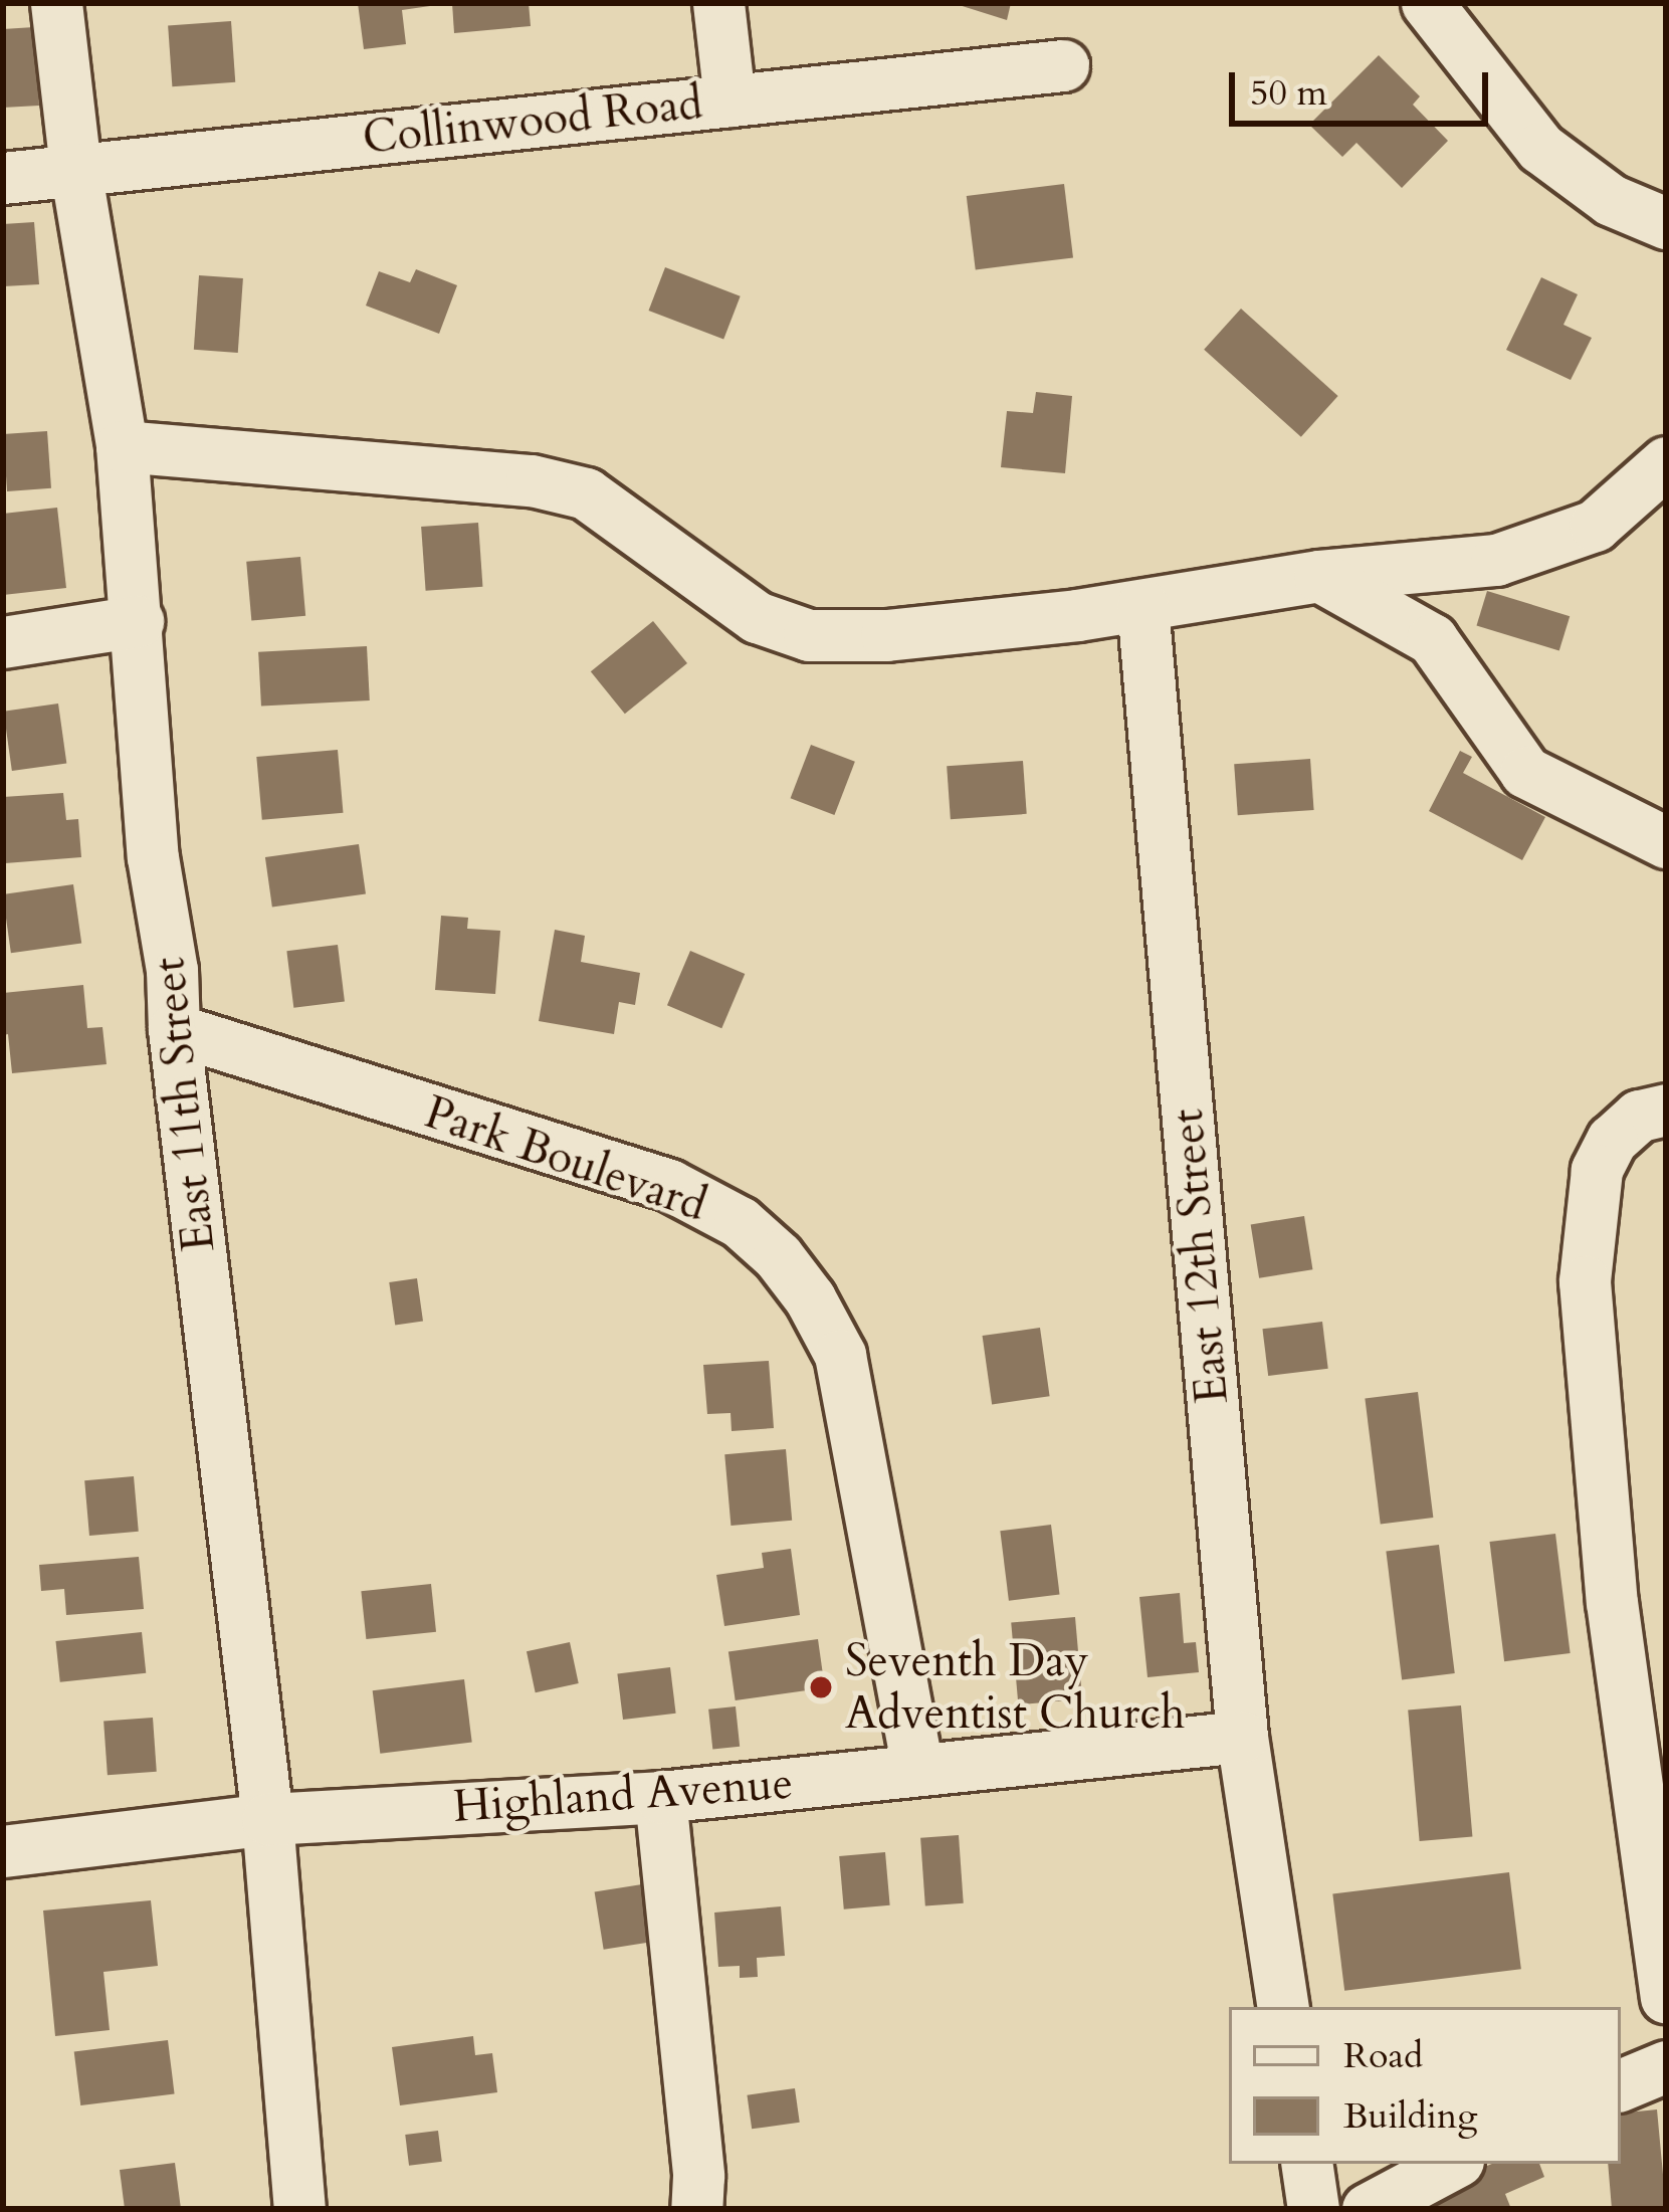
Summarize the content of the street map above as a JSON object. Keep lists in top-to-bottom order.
{
  "streets": {
    "street": [
      "Collinwood Road",
      "East 11th Street",
      "Park Boulevard",
      "East 12th Street",
      "Highland Avenue"
    ]
  },
  "crossings": [
    ["Collinwood Road", "East 11th Street"],
    ["East 11th Street", "Park Boulevard"],
    ["East 11th Street", "Highland Avenue"],
    ["Park Boulevard", "Highland Avenue"],
    ["East 12th Street", "Highland Avenue"]
  ],
  "places": ["Seventh Day Adventist Church"],
  "legend": ["Road", "Building"],
  "scale_bar": "50 m"
}
